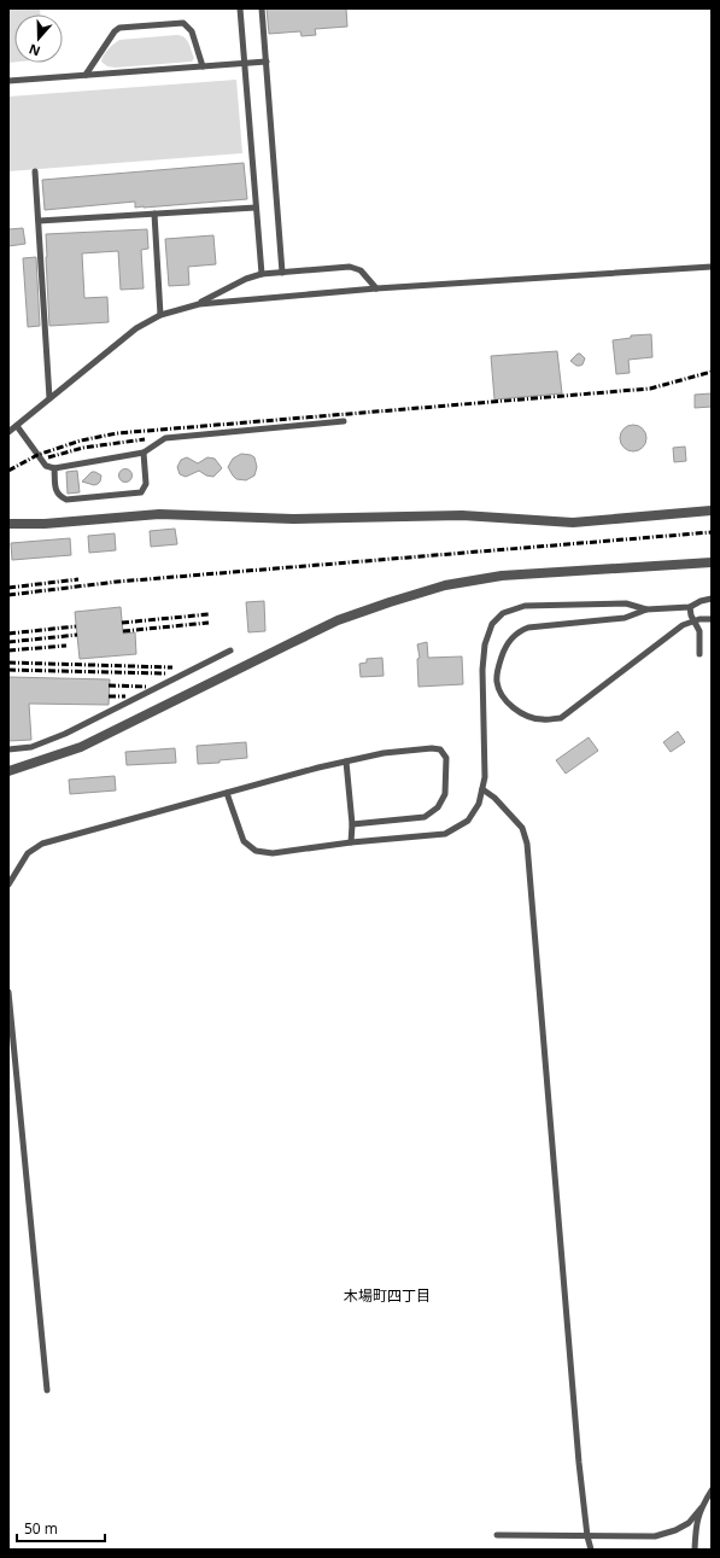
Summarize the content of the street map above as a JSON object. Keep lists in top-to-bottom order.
{
  "districts": ["木場町四丁目"],
  "scale_bar": "50 m",
  "north": "bottom"
}
